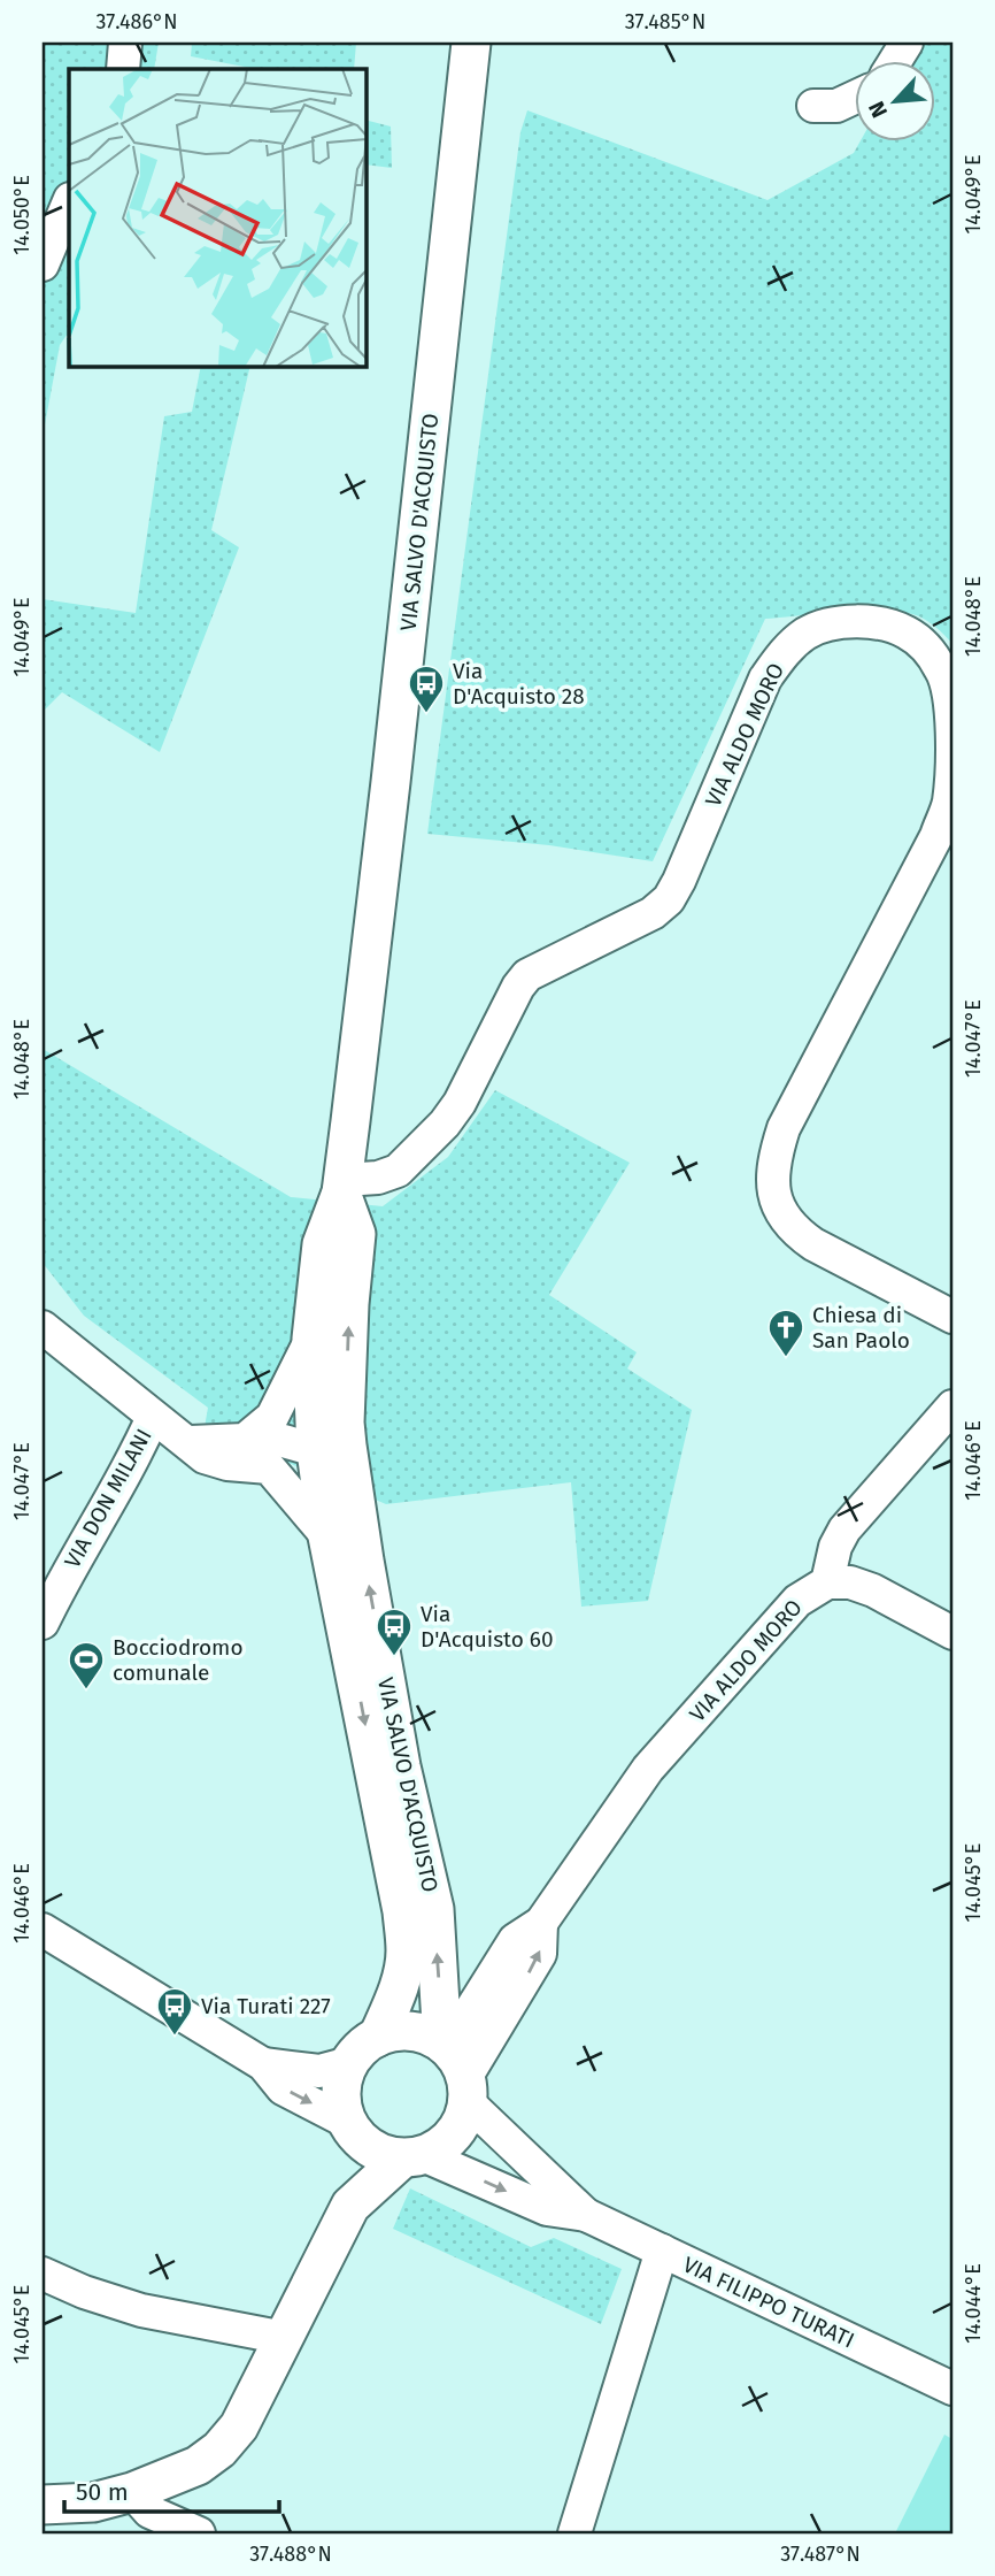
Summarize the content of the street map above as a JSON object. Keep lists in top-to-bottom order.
{
  "streets": {
    "street": [
      "VIA SALVO D'ACQUISTO",
      "VIA ALDO MORO",
      "VIA DON MILANI",
      "VIA FILIPPO TURATI"
    ]
  },
  "crossings": [
    ["VIA SALVO D'ACQUISTO", "VIA ALDO MORO"]
  ],
  "places": {
    "bus stop": ["Via D'Acquisto 28", "Via D'Acquisto 60", "Via Turati 227"],
    "church": ["Chiesa di San Paolo"],
    "sports": ["Bocciodromo comunale"]
  },
  "scale_bar": "50 m",
  "north": "bottom left",
  "coordinates": [
    "37.486°N",
    "37.485°N",
    "14.049°E",
    "14.050°E",
    "14.048°E",
    "14.047°E",
    "14.046°E",
    "14.045°E",
    "14.044°E",
    "37.488°N",
    "37.487°N"
  ]
}
